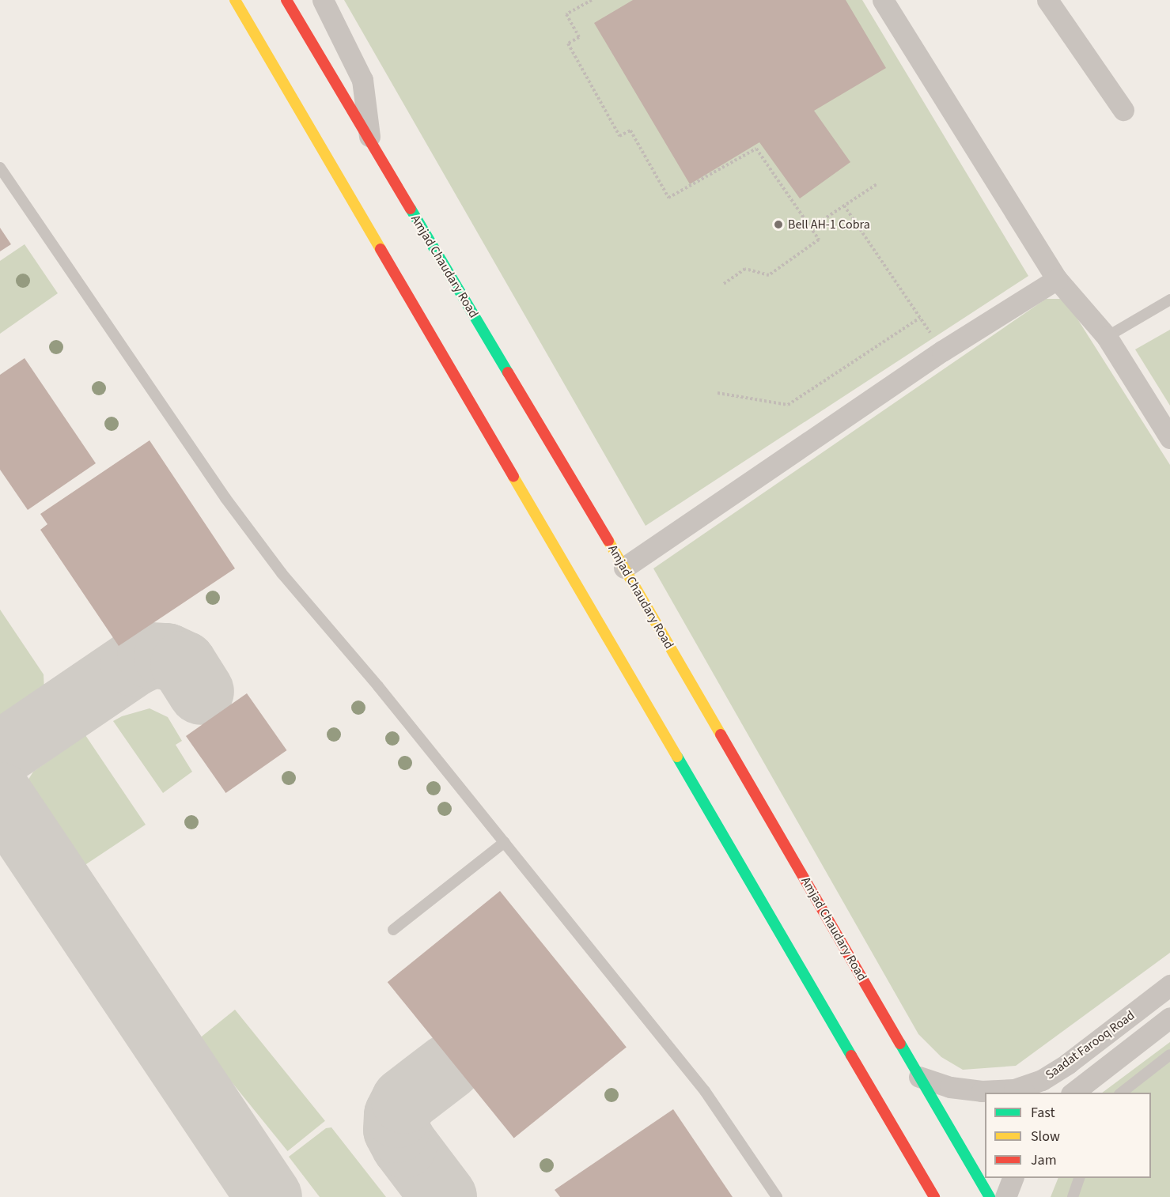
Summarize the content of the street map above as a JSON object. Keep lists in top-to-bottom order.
{
  "streets": {
    "main road": ["Amjad Chaudary Road"],
    "street": ["Saadat Farooq Road"]
  },
  "crossings": [
    ["Amjad Chaudary Road", "Saadat Farooq Road"]
  ],
  "places": ["Bell AH-1 Cobra"],
  "legend": ["Fast", "Slow", "Jam"]
}
